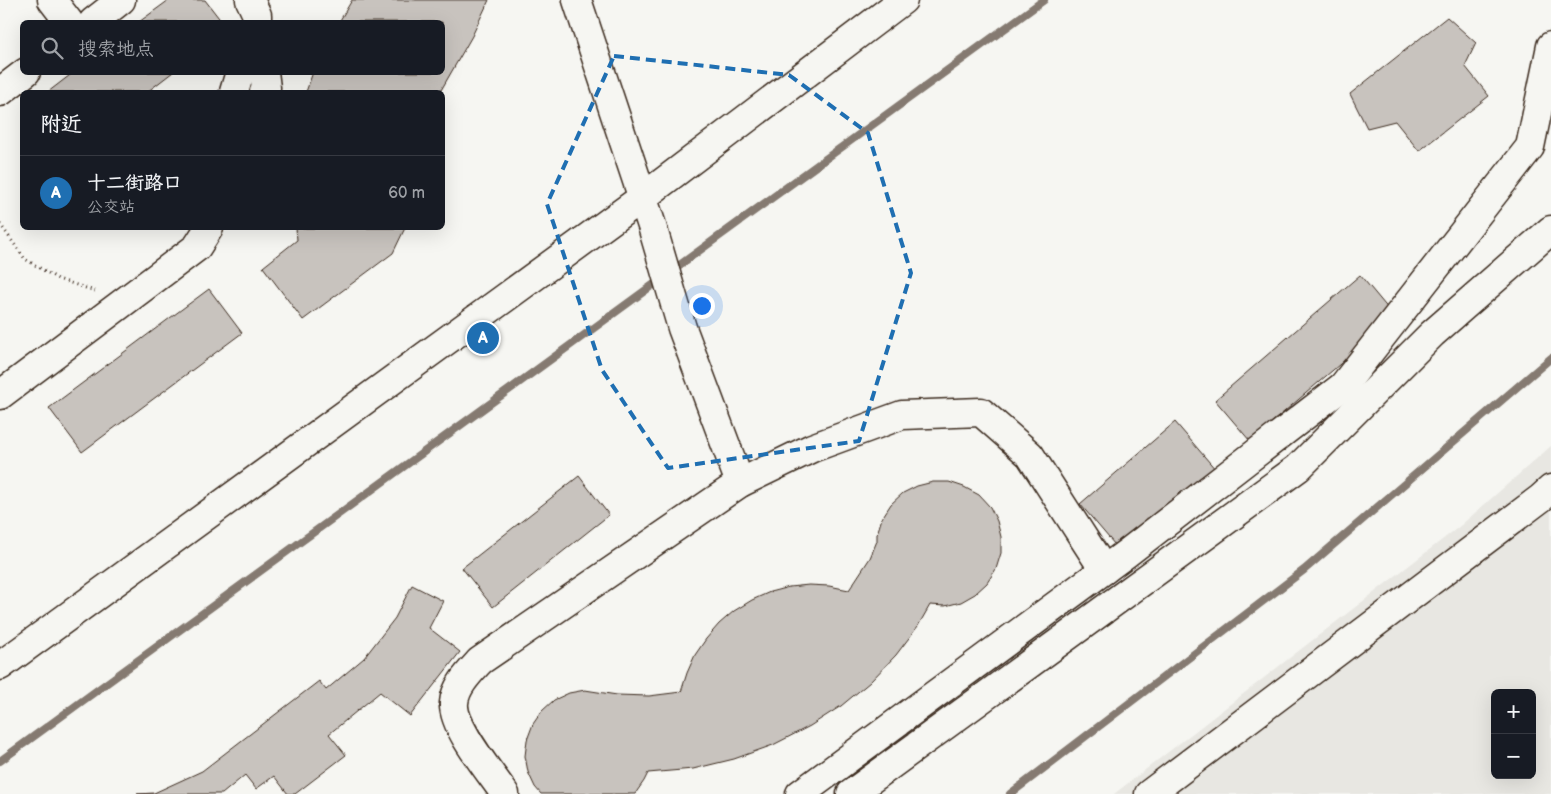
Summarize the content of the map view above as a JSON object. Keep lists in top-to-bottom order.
{
  "page": {
    "search": "搜索地点",
    "heading": "附近",
    "list": [
      {
        "mark": "A",
        "name": "十二街路口",
        "note": "公交站",
        "value": "60 m"
      }
    ],
    "pins": "A",
    "map_buttons": ["+", "−"]
  }
}
